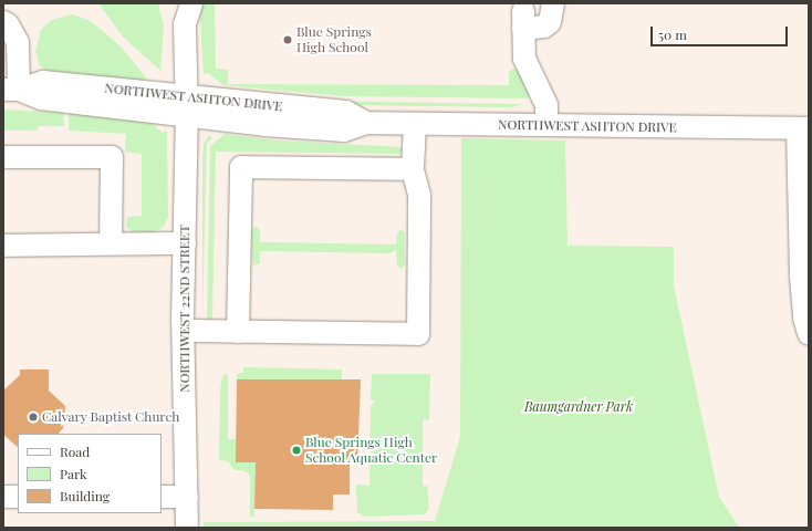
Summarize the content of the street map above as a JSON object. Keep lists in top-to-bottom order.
{
  "streets": {
    "street": ["NORTHWEST ASHTON DRIVE", "NORTHWEST 22ND STREET"]
  },
  "crossings": [
    ["NORTHWEST ASHTON DRIVE", "NORTHWEST 22ND STREET"]
  ],
  "parks": ["Baumgardner Park"],
  "places": ["Blue Springs High School", "Calvary Baptist Church", "Blue Springs High School Aquatic Center"],
  "legend": ["Road", "Park", "Building"],
  "scale_bar": "50 m"
}
